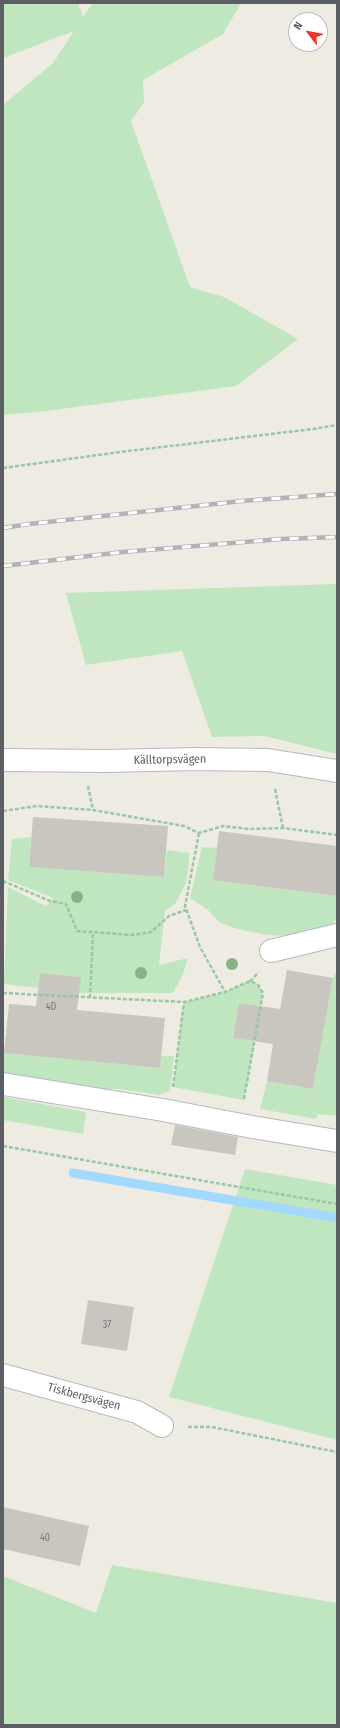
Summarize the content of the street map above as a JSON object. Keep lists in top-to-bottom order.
{
  "streets": {
    "street": ["Källtorpsvägen", "Tiskbergsvägen"]
  },
  "house_numbers": ["4D", "37", "40"],
  "north": "top left"
}
